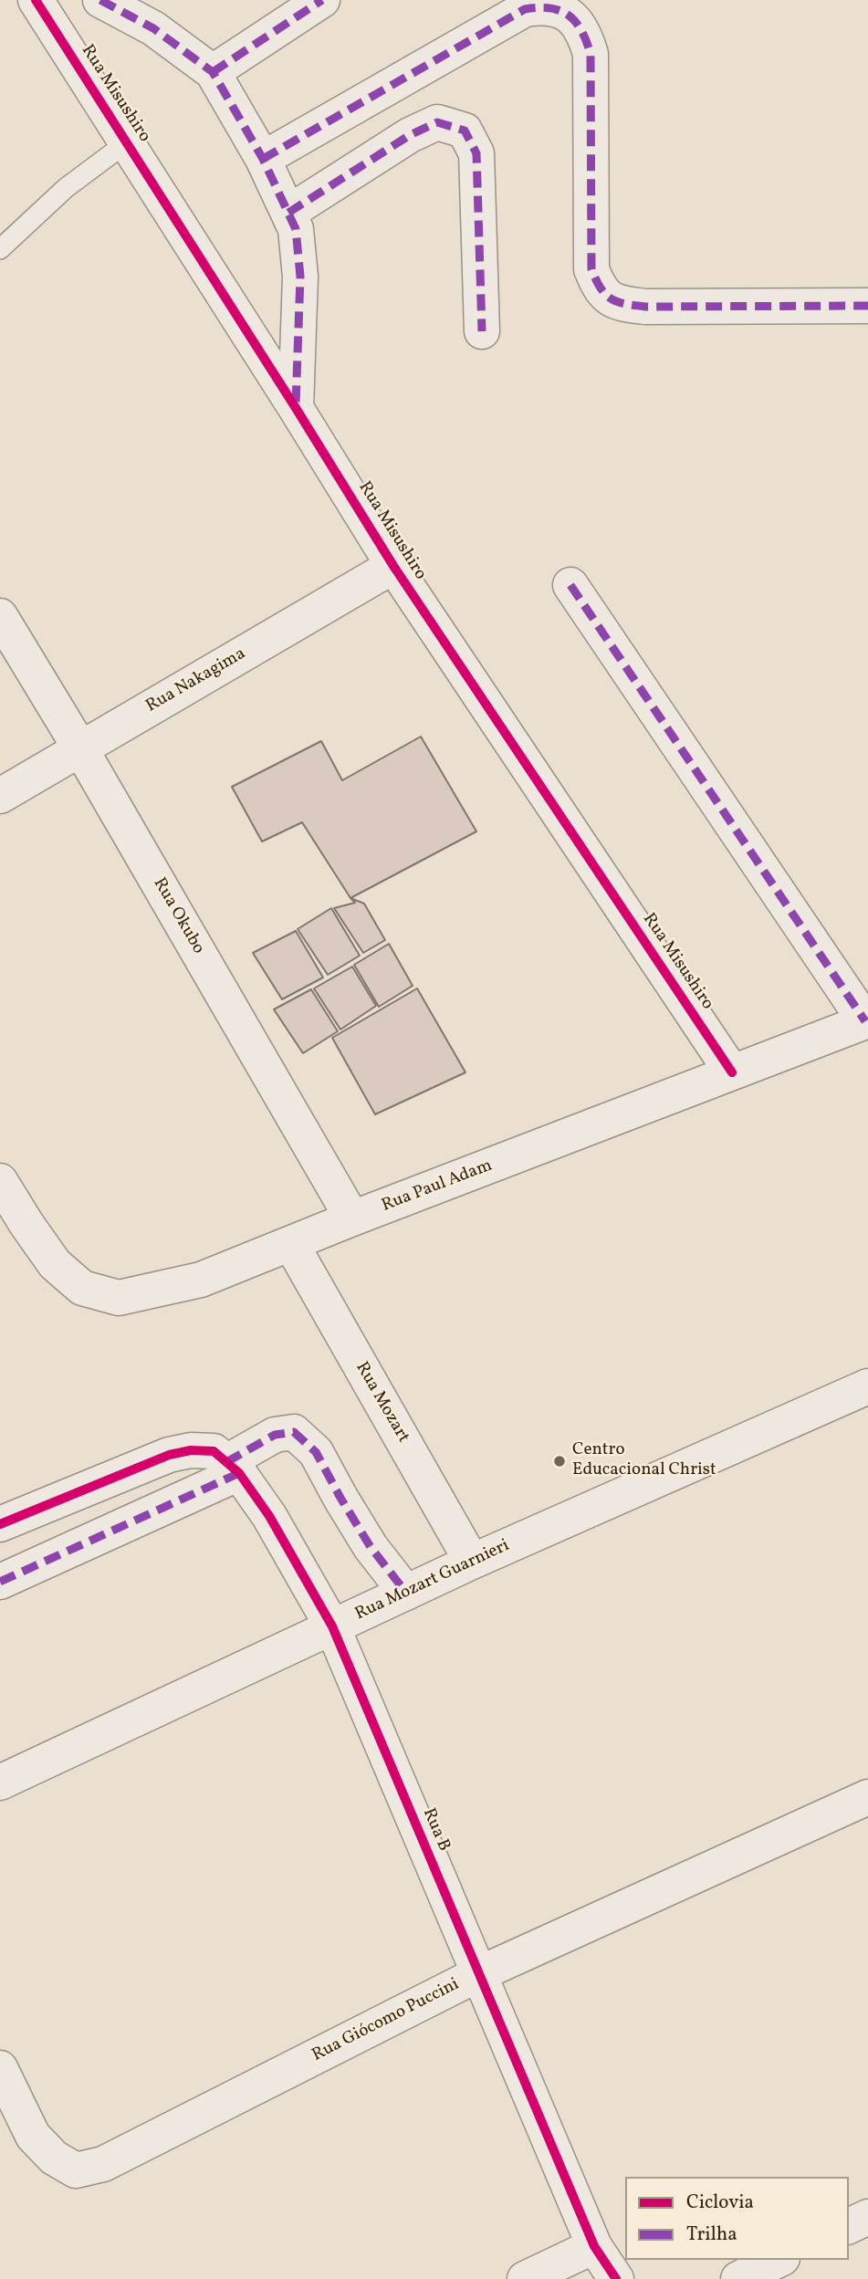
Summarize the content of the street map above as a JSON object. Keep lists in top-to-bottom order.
{
  "streets": {
    "street": [
      "Rua Misushiro",
      "Rua Nakagima",
      "Rua Okubo",
      "Rua Paul Adam",
      "Rua Mozart",
      "Rua Mozart Guarnieri",
      "Rua B",
      "Rua Giócomo Puccini"
    ]
  },
  "crossings": [
    ["Rua Misushiro", "Rua Nakagima"],
    ["Rua Misushiro", "Rua Paul Adam"],
    ["Rua Nakagima", "Rua Okubo"],
    ["Rua Okubo", "Rua Paul Adam"],
    ["Rua Paul Adam", "Rua Mozart"],
    ["Rua Mozart", "Rua Mozart Guarnieri"],
    ["Rua Mozart Guarnieri", "Rua B"],
    ["Rua B", "Rua Giócomo Puccini"]
  ],
  "places": ["Centro Educacional Christ"],
  "legend": ["Ciclovia", "Trilha"]
}
